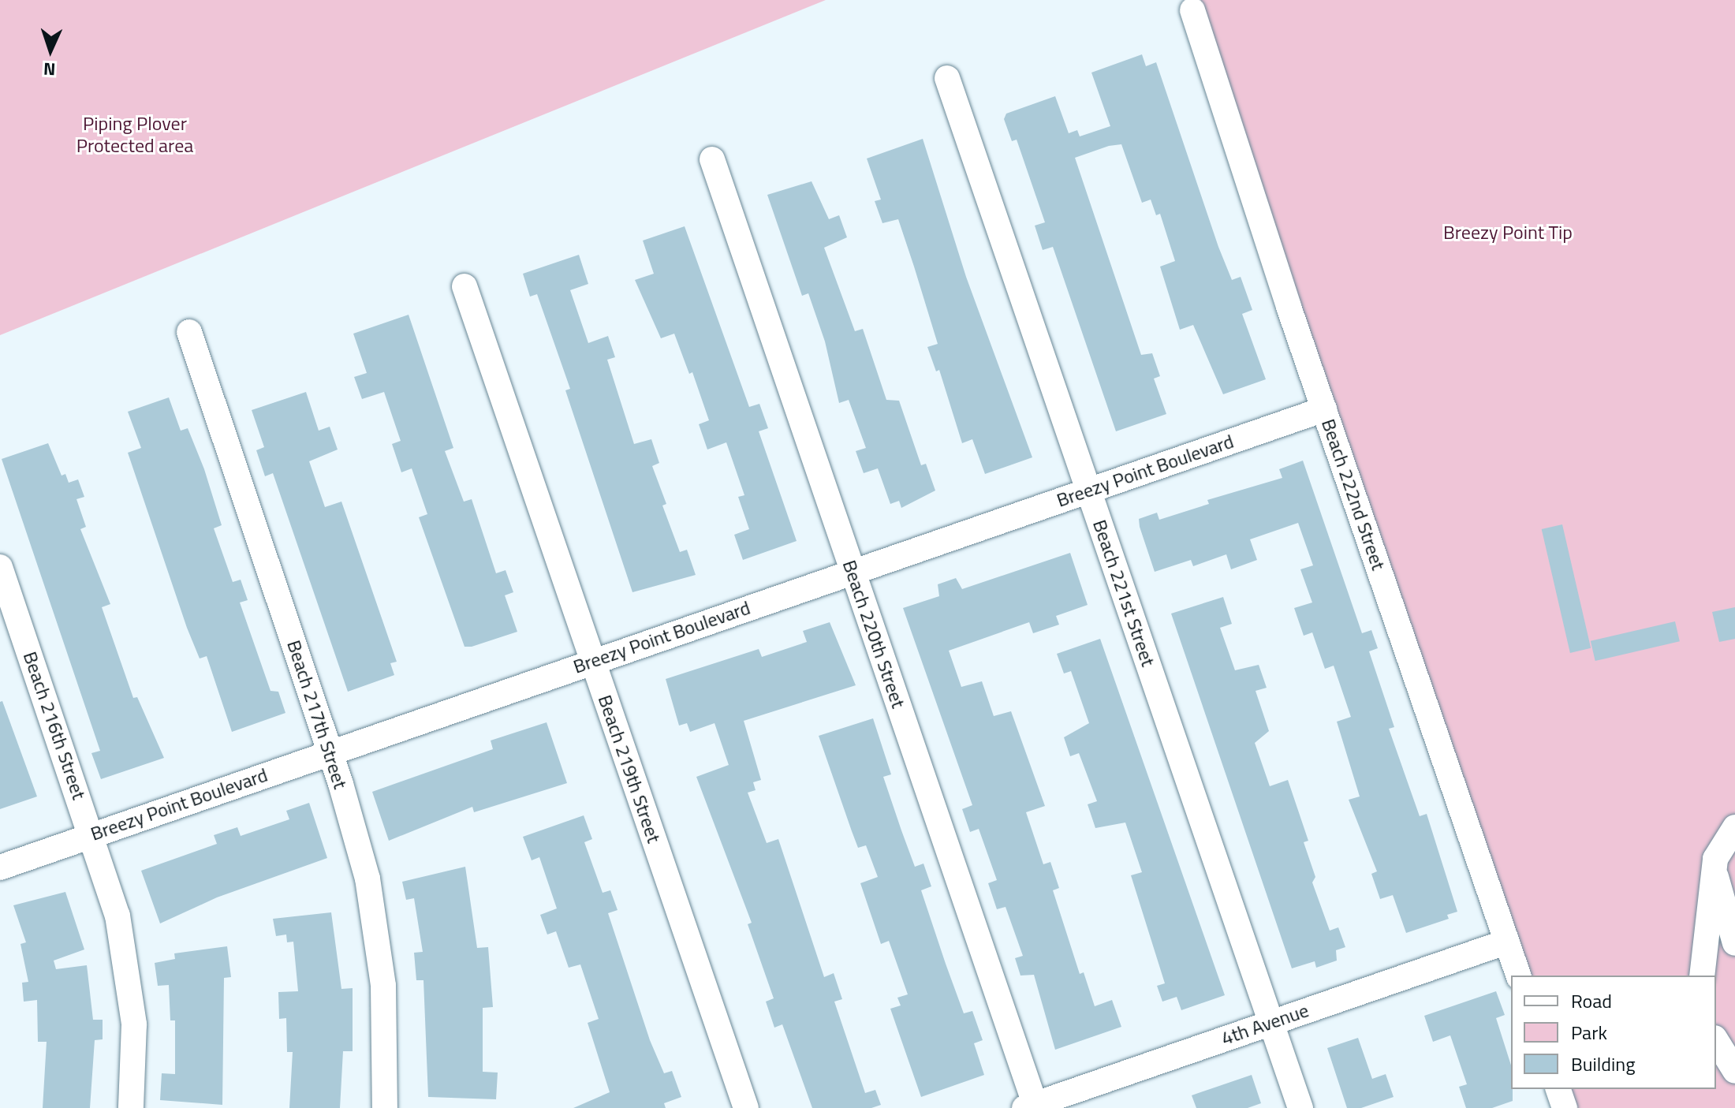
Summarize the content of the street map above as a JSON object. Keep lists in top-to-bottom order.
{
  "streets": {
    "street": [
      "Breezy Point Boulevard",
      "Beach 222nd Street",
      "Beach 221st Street",
      "Beach 220th Street",
      "Beach 217th Street",
      "Beach 216th Street",
      "Beach 219th Street",
      "4th Avenue"
    ]
  },
  "crossings": [
    ["Breezy Point Boulevard", "Beach 222nd Street"],
    ["Breezy Point Boulevard", "Beach 221st Street"],
    ["Breezy Point Boulevard", "Beach 220th Street"],
    ["Breezy Point Boulevard", "Beach 217th Street"],
    ["Breezy Point Boulevard", "Beach 216th Street"],
    ["Breezy Point Boulevard", "Beach 219th Street"],
    ["Beach 222nd Street", "4th Avenue"],
    ["Beach 221st Street", "4th Avenue"],
    ["Beach 220th Street", "4th Avenue"]
  ],
  "parks": ["Piping Plover Protected area", "Breezy Point Tip"],
  "legend": ["Road", "Park", "Building"],
  "north": "bottom"
}
